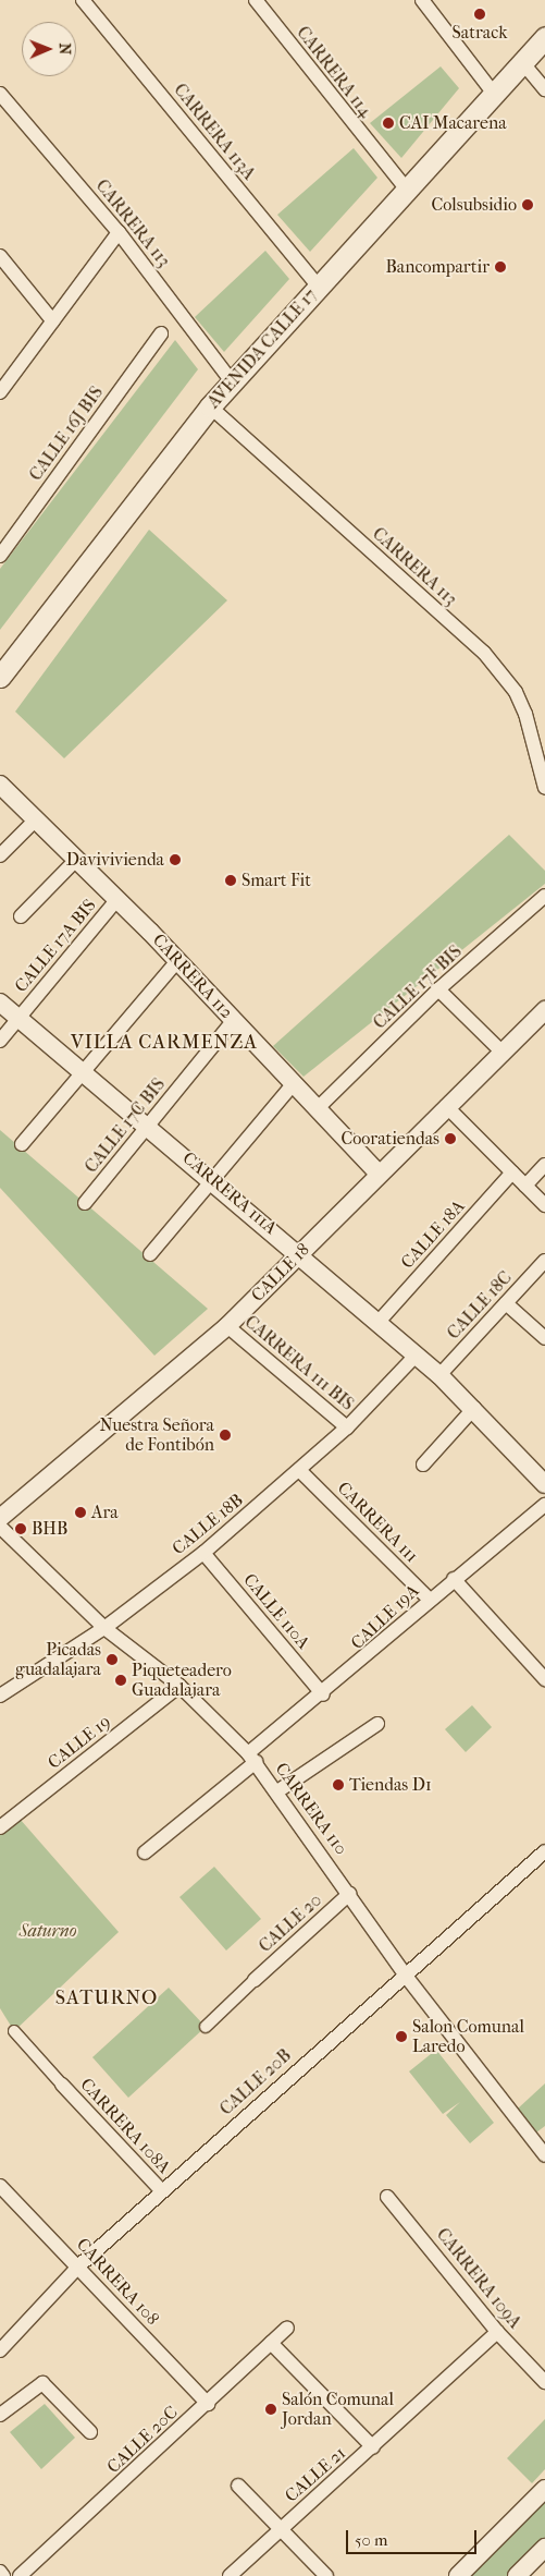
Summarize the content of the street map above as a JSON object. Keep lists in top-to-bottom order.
{
  "streets": {
    "main road": ["AVENIDA CALLE 17"],
    "street": [
      "CARRERA 114",
      "CARRERA 113A",
      "CARRERA 113",
      "CALLE 16J BIS",
      "CALLE 17A BIS",
      "CARRERA 112",
      "CALLE 17F BIS",
      "CALLE 17C BIS",
      "CARRERA 111A",
      "CALLE 18A",
      "CALLE 18",
      "CALLE 18C",
      "CARRERA 111 BIS",
      "CARRERA 111",
      "CALLE 18B",
      "CALLE 110A",
      "CALLE 19A",
      "CALLE 19",
      "CARRERA 110",
      "CALLE 20",
      "CALLE 20B",
      "CARRERA 108A",
      "CARRERA 109A",
      "CARRERA 108",
      "CALLE 20C",
      "CALLE 21"
    ]
  },
  "crossings": [
    ["CARRERA 114", "AVENIDA CALLE 17"],
    ["CARRERA 113A", "AVENIDA CALLE 17"],
    ["CARRERA 113", "AVENIDA CALLE 17"],
    ["CALLE 17A BIS", "CARRERA 112"],
    ["CALLE 17A BIS", "CARRERA 111A"],
    ["CARRERA 112", "CALLE 17F BIS"],
    ["CARRERA 112", "CALLE 17C BIS"],
    ["CARRERA 112", "CALLE 18"],
    ["CALLE 17C BIS", "CARRERA 111A"],
    ["CARRERA 111A", "CALLE 18A"],
    ["CARRERA 111A", "CALLE 18"],
    ["CARRERA 111A", "CALLE 18C"],
    ["CARRERA 111A", "CALLE 18B"],
    ["CALLE 18", "CARRERA 111 BIS"],
    ["CARRERA 111 BIS", "CALLE 18B"],
    ["CARRERA 111", "CALLE 18B"],
    ["CARRERA 111", "CALLE 19A"],
    ["CALLE 18B", "CALLE 110A"],
    ["CALLE 18B", "CARRERA 110"],
    ["CALLE 110A", "CALLE 19A"],
    ["CALLE 19A", "CARRERA 110"],
    ["CALLE 19", "CARRERA 110"],
    ["CARRERA 110", "CALLE 20"],
    ["CARRERA 110", "CALLE 20B"],
    ["CALLE 20B", "CARRERA 108A"],
    ["CALLE 20B", "CARRERA 108"],
    ["CARRERA 109A", "CALLE 21"],
    ["CARRERA 108", "CALLE 20C"]
  ],
  "districts": ["VILLA CARMENZA", "SATURNO"],
  "parks": ["Saturno"],
  "places": [
    "Satrack",
    "CAI Macarena",
    "Colsubsidio",
    "Bancompartir",
    "Davivivienda",
    "Smart Fit",
    "Cooratiendas",
    "Nuestra Señora de Fontibón",
    "Ara",
    "BHB",
    "Picadas guadalajara",
    "Piqueteadero Guadalajara",
    "Tiendas D1",
    "Salon Comunal Laredo",
    "Salón Comunal Jordan"
  ],
  "scale_bar": "50 m",
  "north": "right"
}
